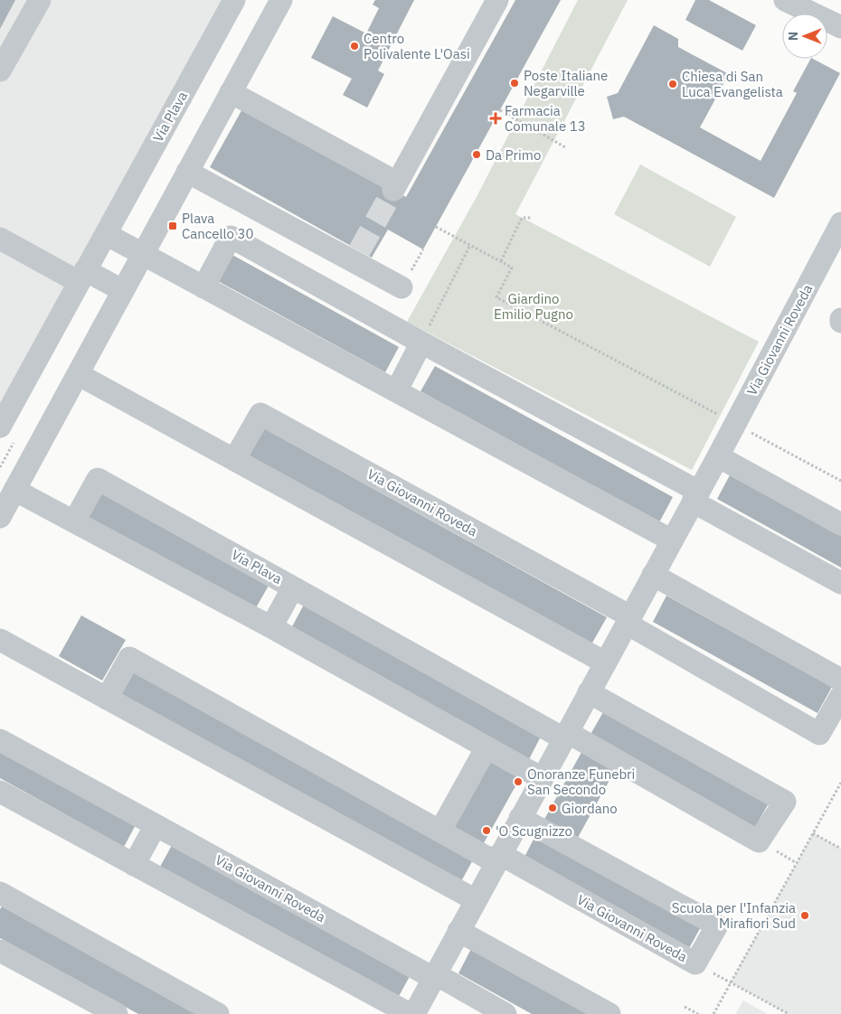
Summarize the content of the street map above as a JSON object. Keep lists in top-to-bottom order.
{
  "streets": {
    "street": ["Via Plava", "Via Giovanni Roveda"]
  },
  "parks": ["Giardino Emilio Pugno"],
  "places": {
    "other": [
      "Centro Polivalente L'Oasi",
      "Poste Italiane Negarville",
      "Chiesa di San Luca Evangelista",
      "Da Primo",
      "Onoranze Funebri San Secondo",
      "Giordano",
      "'O Scugnizzo",
      "Scuola per l'Infanzia Mirafiori Sud"
    ],
    "health": ["Farmacia Comunale 13"],
    "transit": ["Plava Cancello 30"]
  },
  "north": "left"
}
